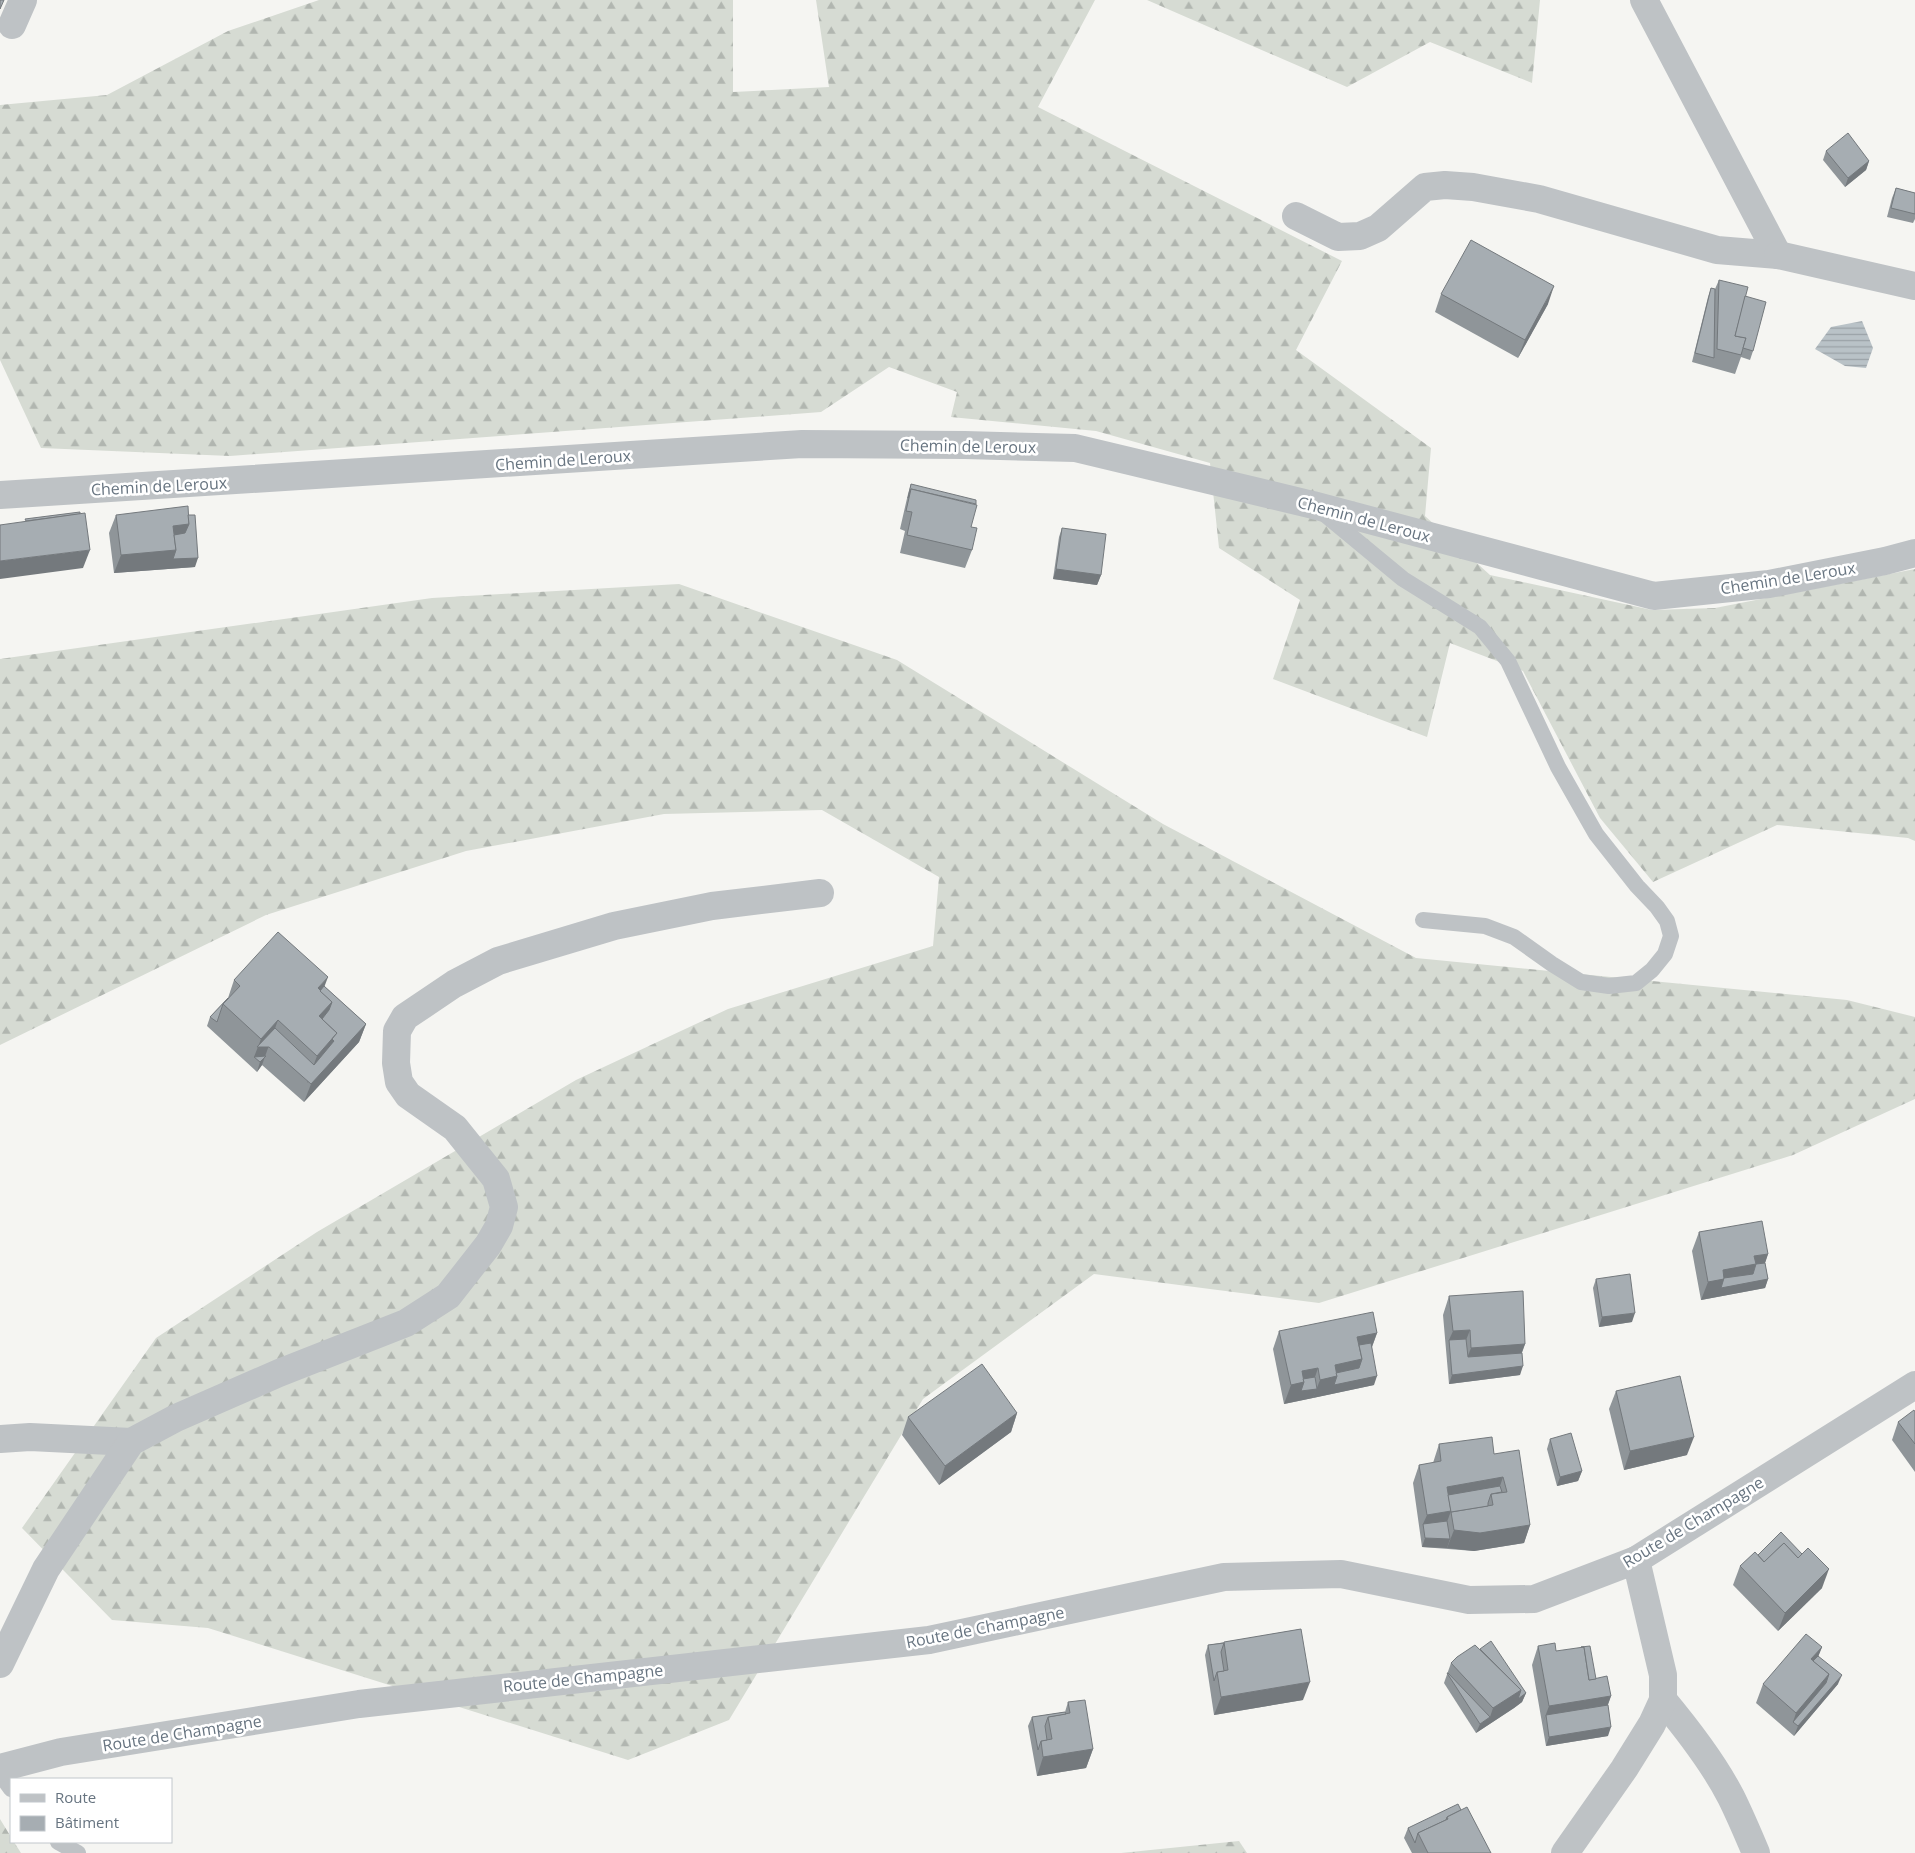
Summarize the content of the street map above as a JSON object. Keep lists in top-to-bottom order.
{
  "streets": {
    "street": ["Chemin de Leroux", "Route de Champagne"]
  },
  "legend": ["Route", "Bâtiment"]
}
